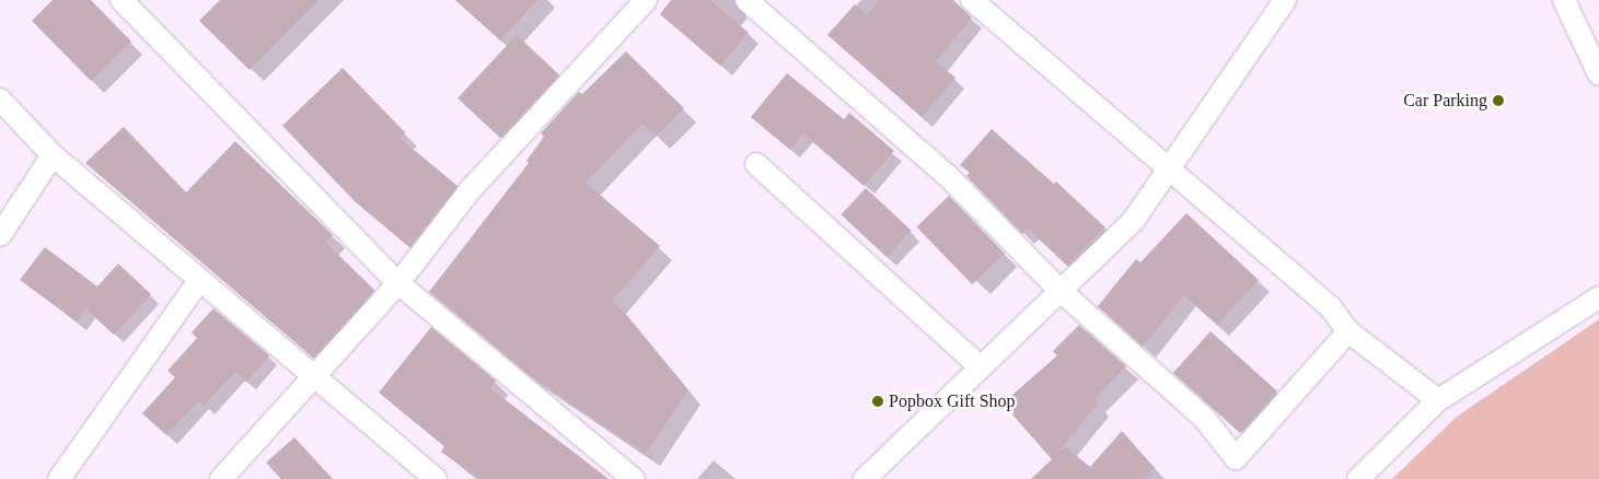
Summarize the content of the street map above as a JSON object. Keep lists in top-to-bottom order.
{
  "places": ["Car Parking", "Popbox Gift Shop"]
}
